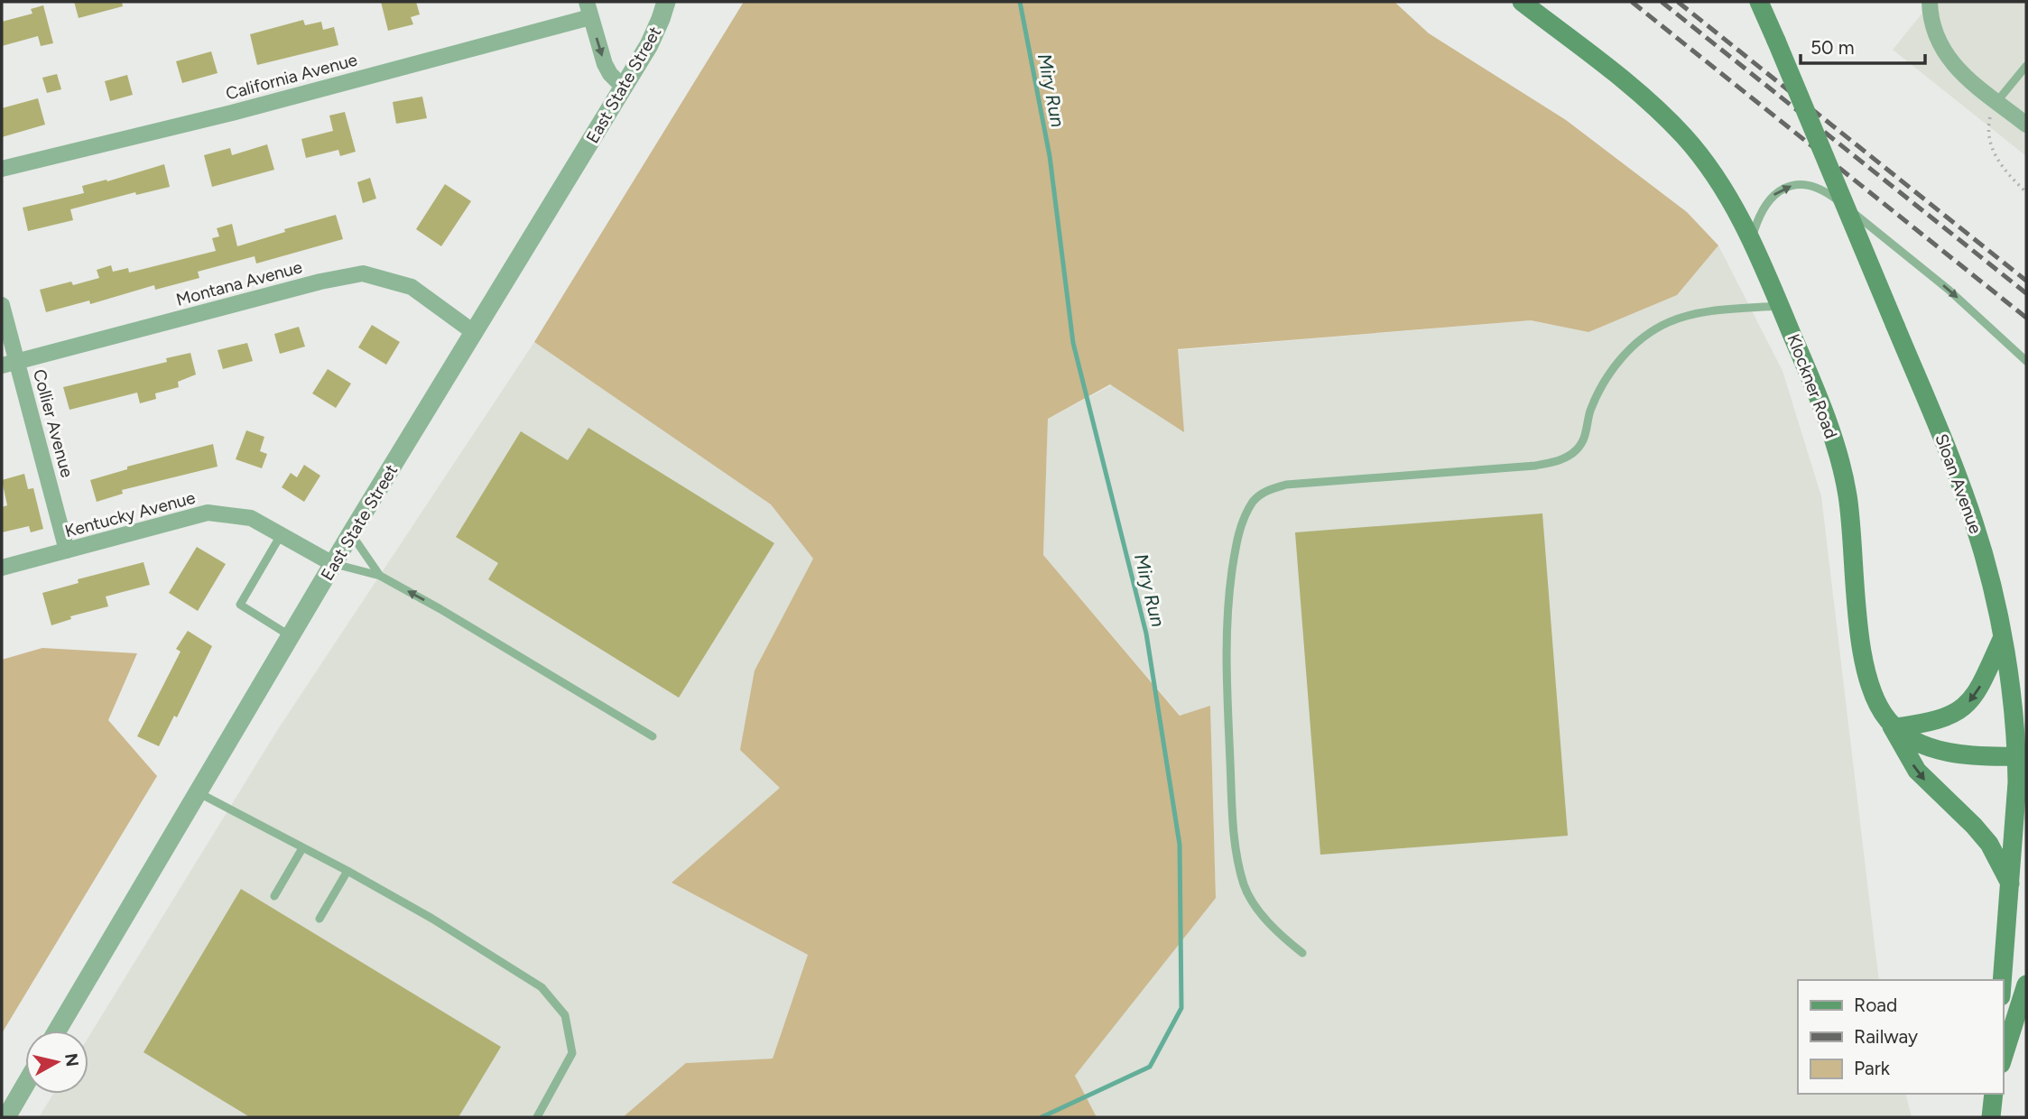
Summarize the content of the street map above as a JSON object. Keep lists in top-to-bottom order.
{
  "streets": {
    "main road": ["Klockner Road", "Sloan Avenue"],
    "street": [
      "California Avenue",
      "East State Street",
      "Montana Avenue",
      "Collier Avenue",
      "Kentucky Avenue"
    ]
  },
  "crossings": [
    ["East State Street", "Montana Avenue"],
    ["East State Street", "Kentucky Avenue"],
    ["Montana Avenue", "Collier Avenue"],
    ["Klockner Road", "Sloan Avenue"],
    ["Collier Avenue", "Kentucky Avenue"]
  ],
  "water": ["Miry Run"],
  "legend": ["Road", "Railway", "Park"],
  "scale_bar": "50 m",
  "north": "right"
}
